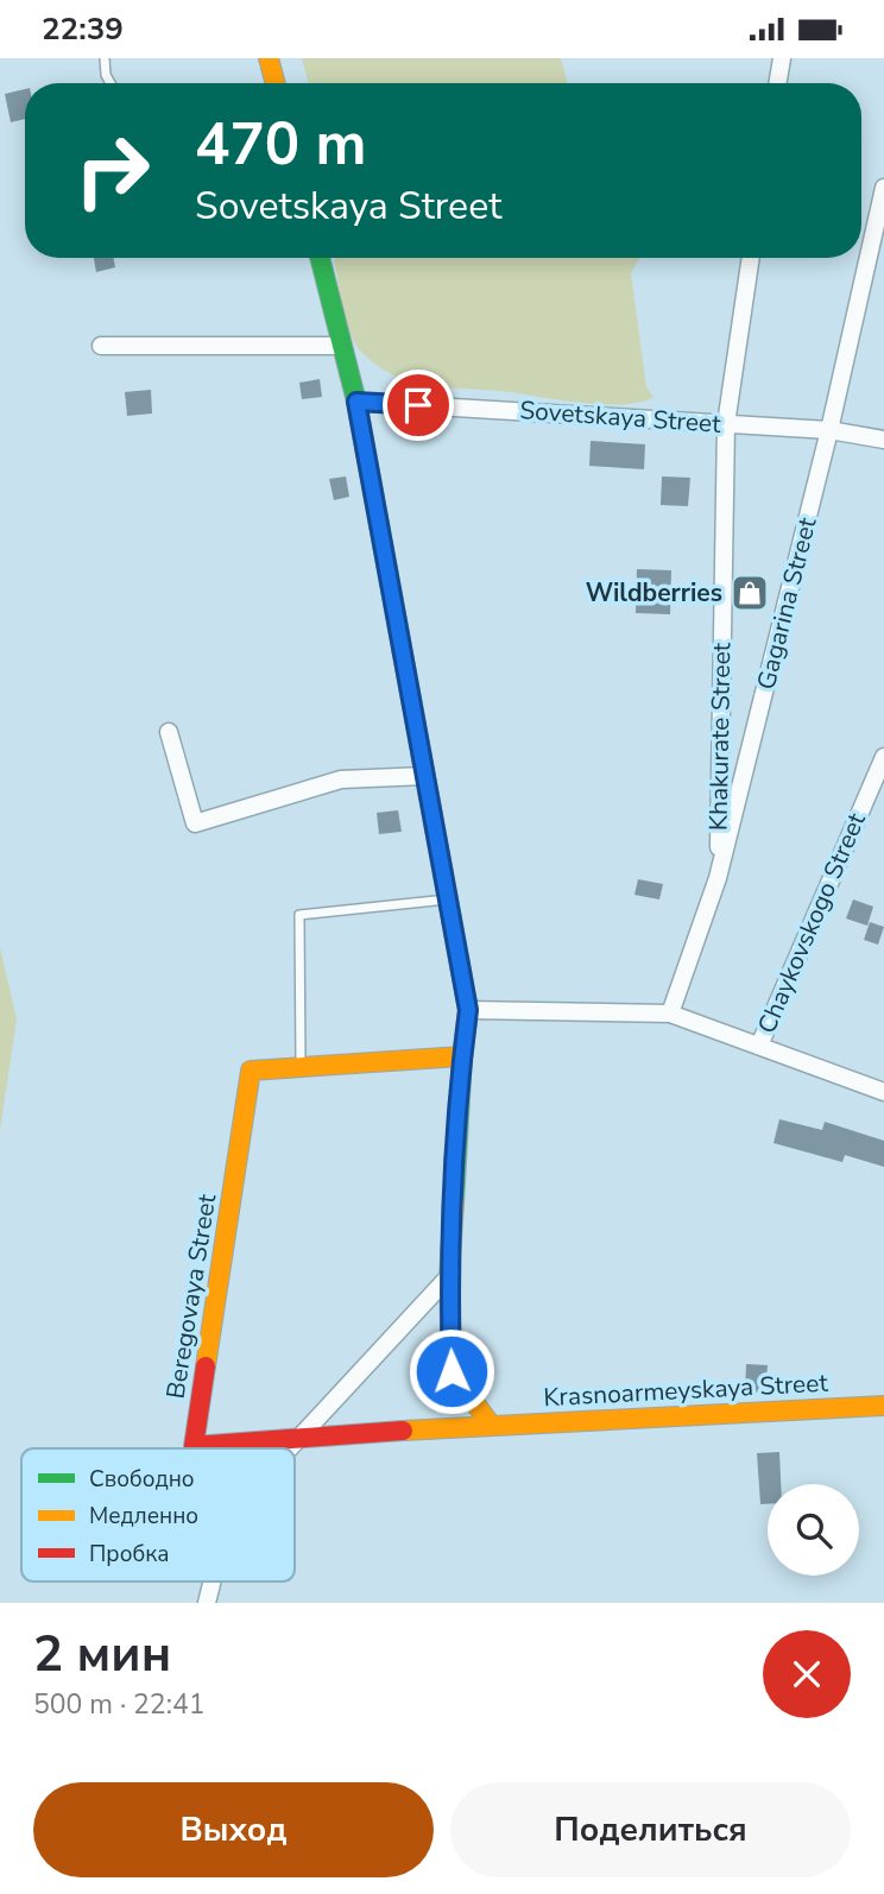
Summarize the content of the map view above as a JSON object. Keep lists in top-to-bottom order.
{
  "streets": {
    "main road": ["Beregovaya Street", "Krasnoarmeyskaya Street"],
    "street": [
      "Sovetskaya Street",
      "Gagarina Street",
      "Khakurate Street",
      "Chaykovskogo Street"
    ]
  },
  "crossings": [
    ["Sovetskaya Street", "Gagarina Street"],
    ["Sovetskaya Street", "Khakurate Street"],
    ["Gagarina Street", "Khakurate Street"],
    ["Beregovaya Street", "Krasnoarmeyskaya Street"]
  ],
  "places": {
    "shop": ["Wildberries"]
  },
  "legend": ["Свободно", "Медленно", "Пробка"],
  "page": {
    "status": "22:39",
    "turn": ["470 m", "Sovetskaya Street"],
    "heading": ["2 мин", "500 m · 22:41"],
    "buttons": ["Выход", "Поделиться"]
  }
}
